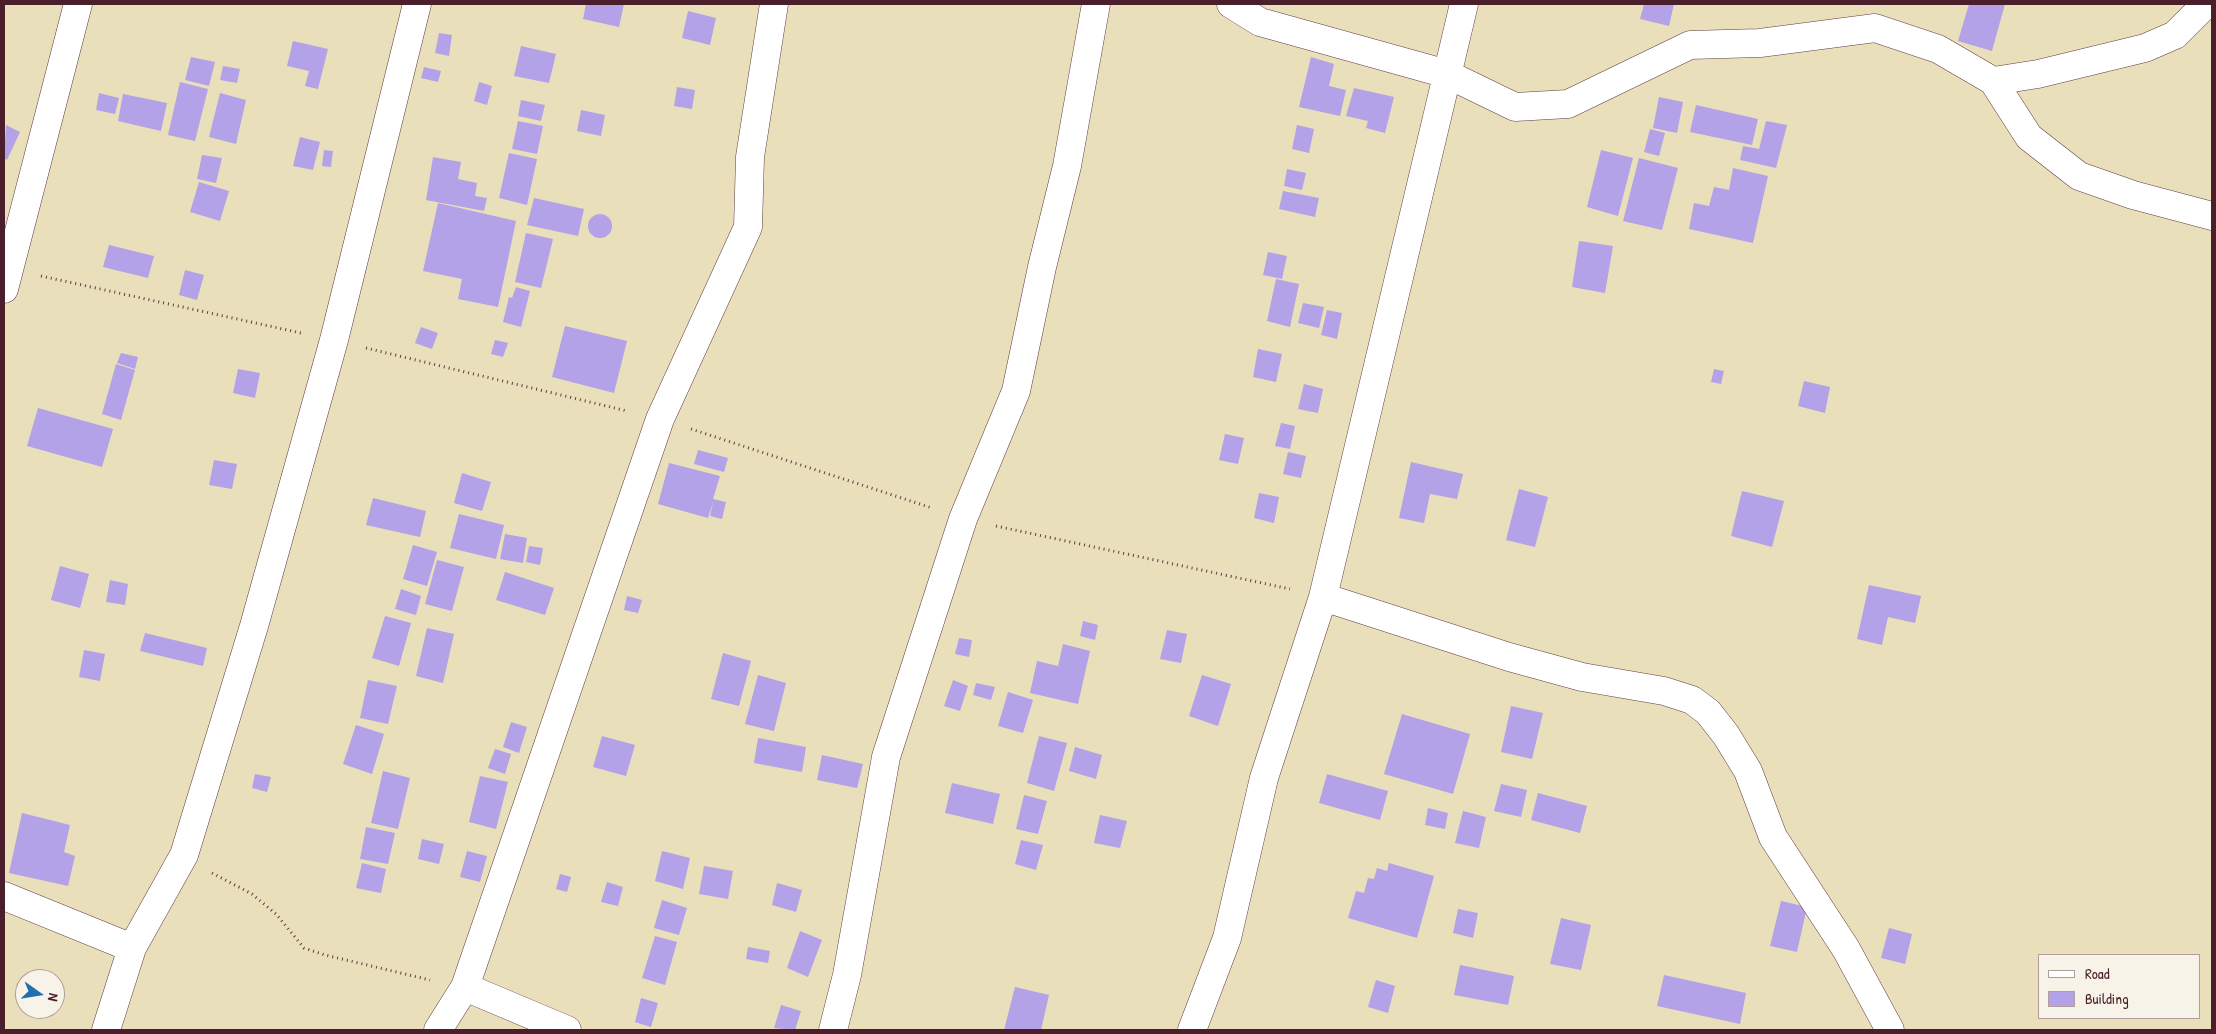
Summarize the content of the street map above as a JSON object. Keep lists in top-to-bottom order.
{
  "legend": ["Road", "Building"],
  "north": "right"
}
